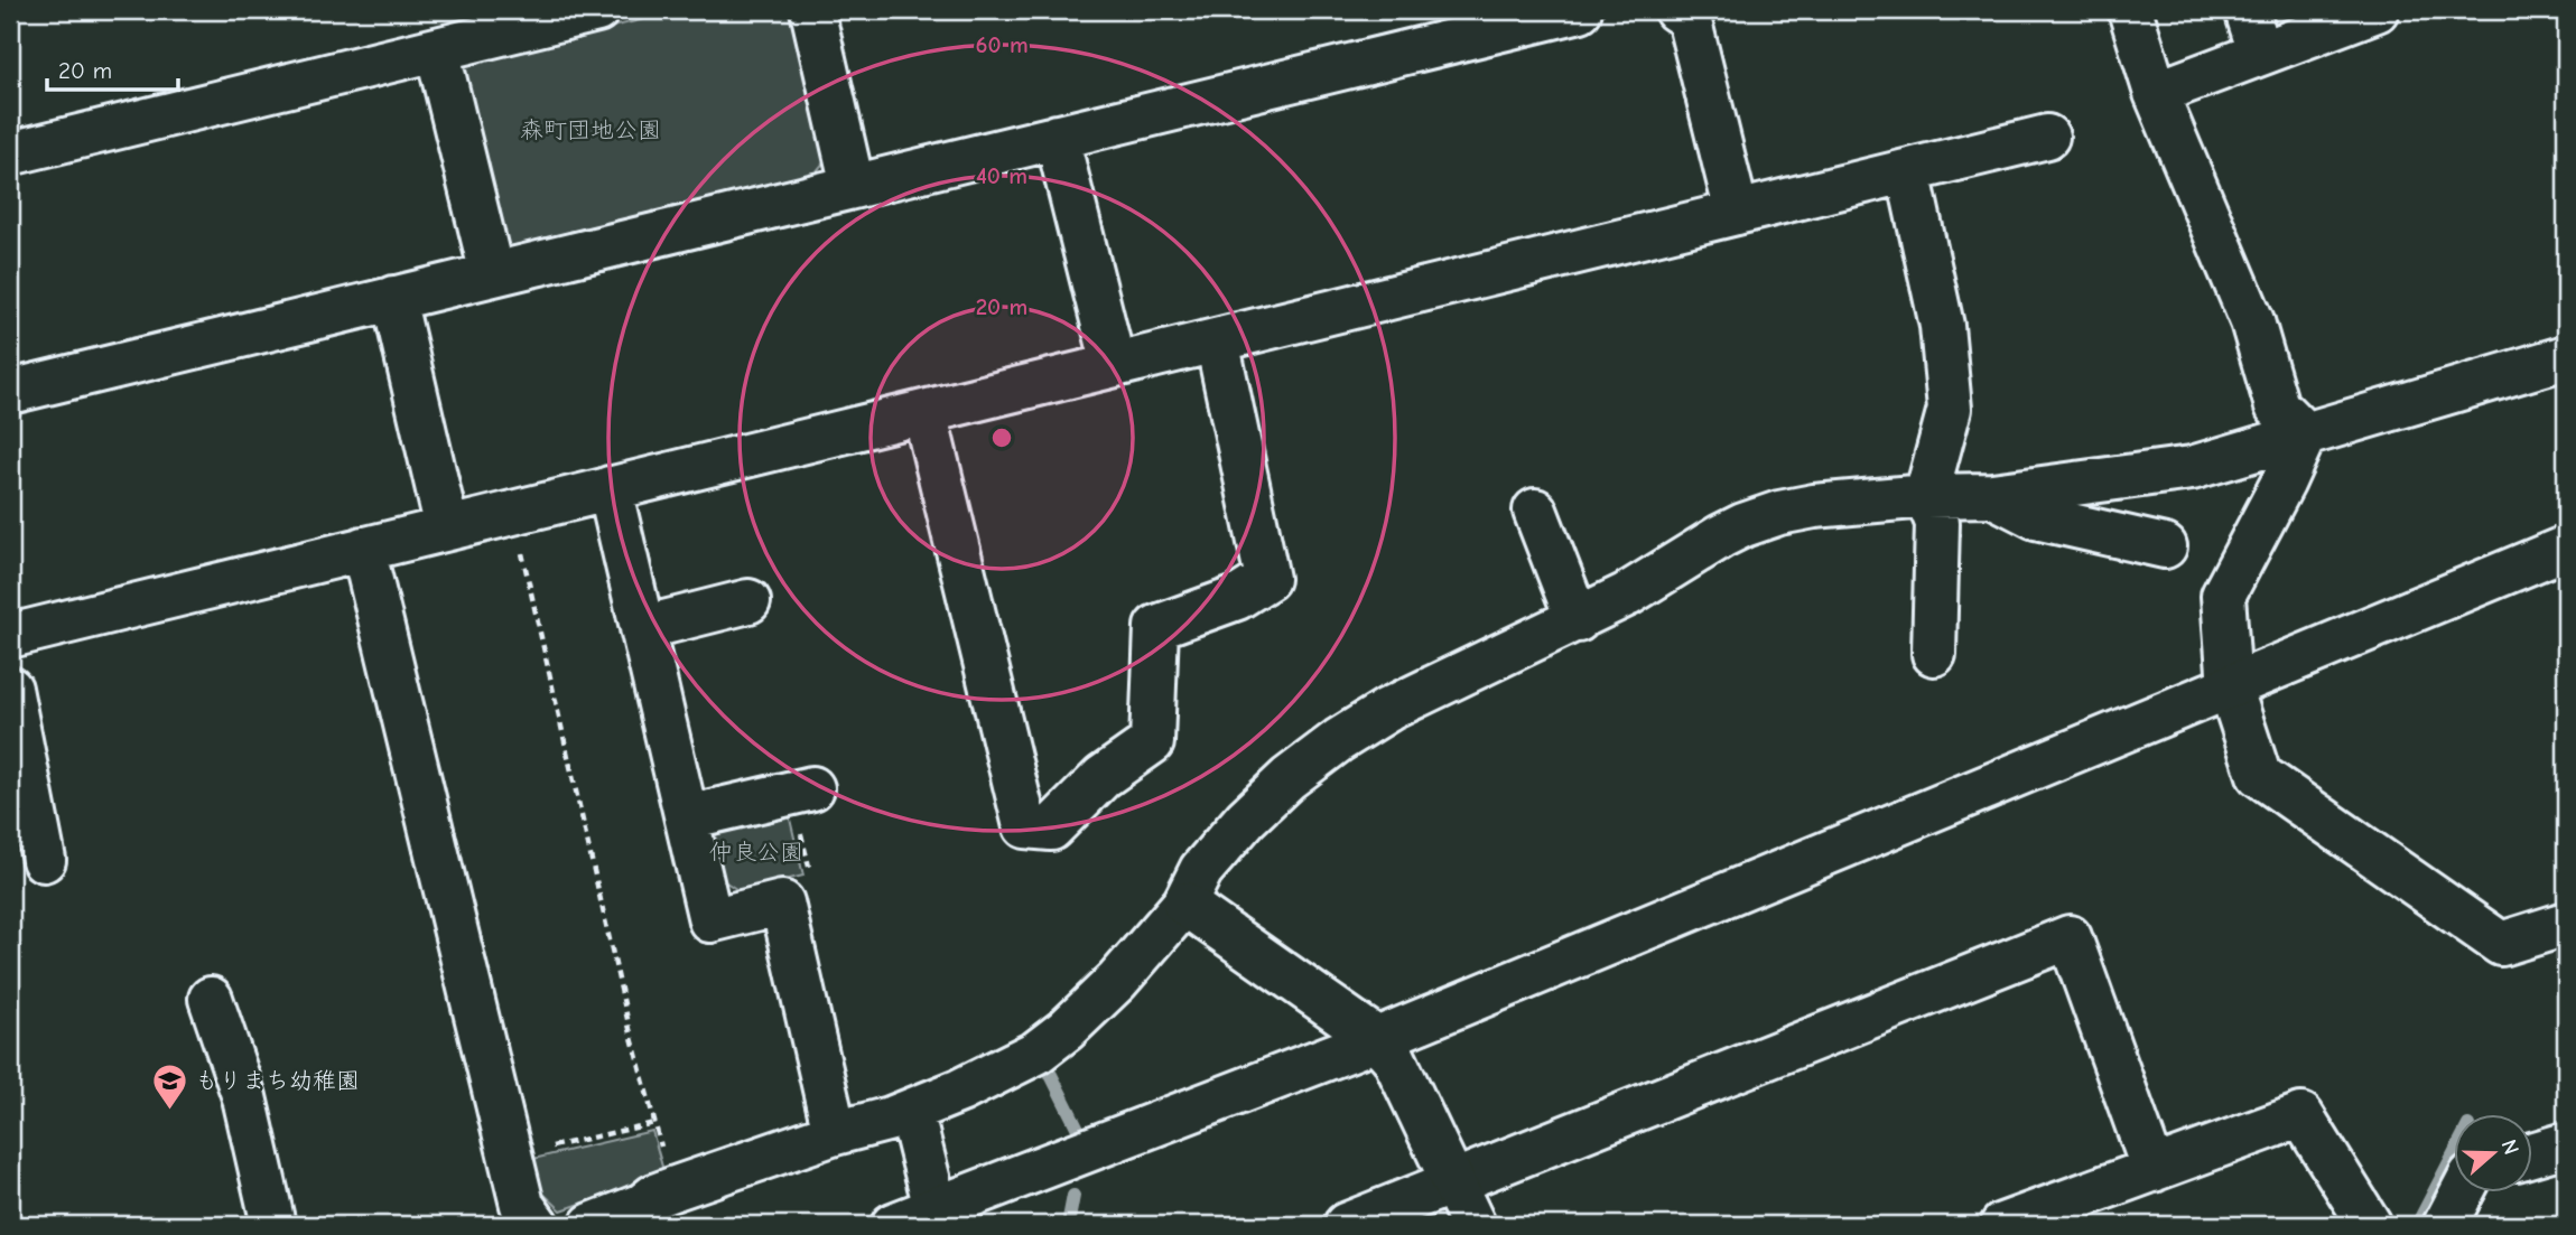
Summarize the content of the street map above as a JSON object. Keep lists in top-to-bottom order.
{
  "parks": ["森町団地公園", "仲良公園"],
  "places": {
    "school or university": ["もりまち幼稚園"]
  },
  "scale_bar": "20 m",
  "north": "right",
  "rings": ["60 m", "40 m", "20 m"]
}
